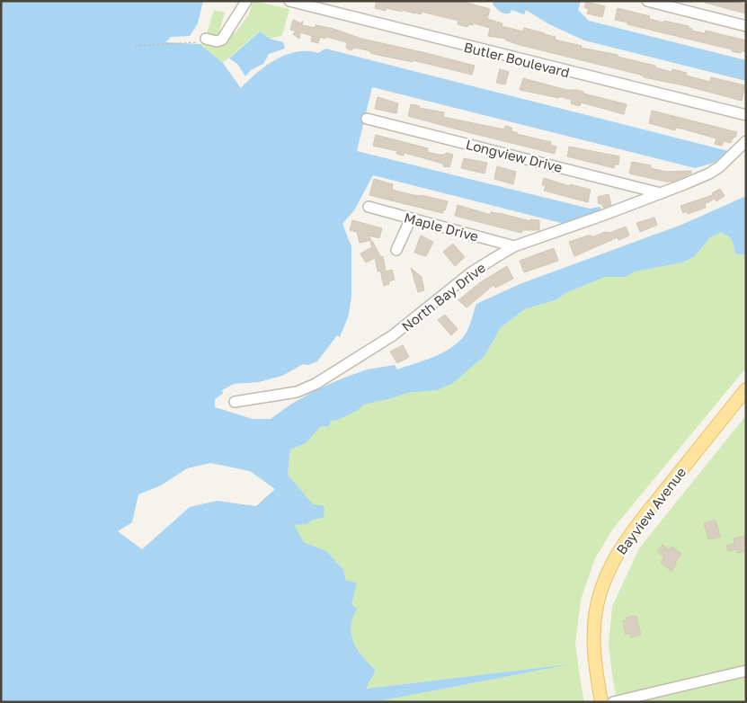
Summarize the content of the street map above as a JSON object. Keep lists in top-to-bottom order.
{
  "streets": {
    "main road": ["Bayview Avenue"],
    "street": [
      "Butler Boulevard",
      "Longview Drive",
      "Maple Drive",
      "North Bay Drive"
    ]
  },
  "crossings": [
    ["Longview Drive", "North Bay Drive"],
    ["Maple Drive", "North Bay Drive"]
  ]
}
